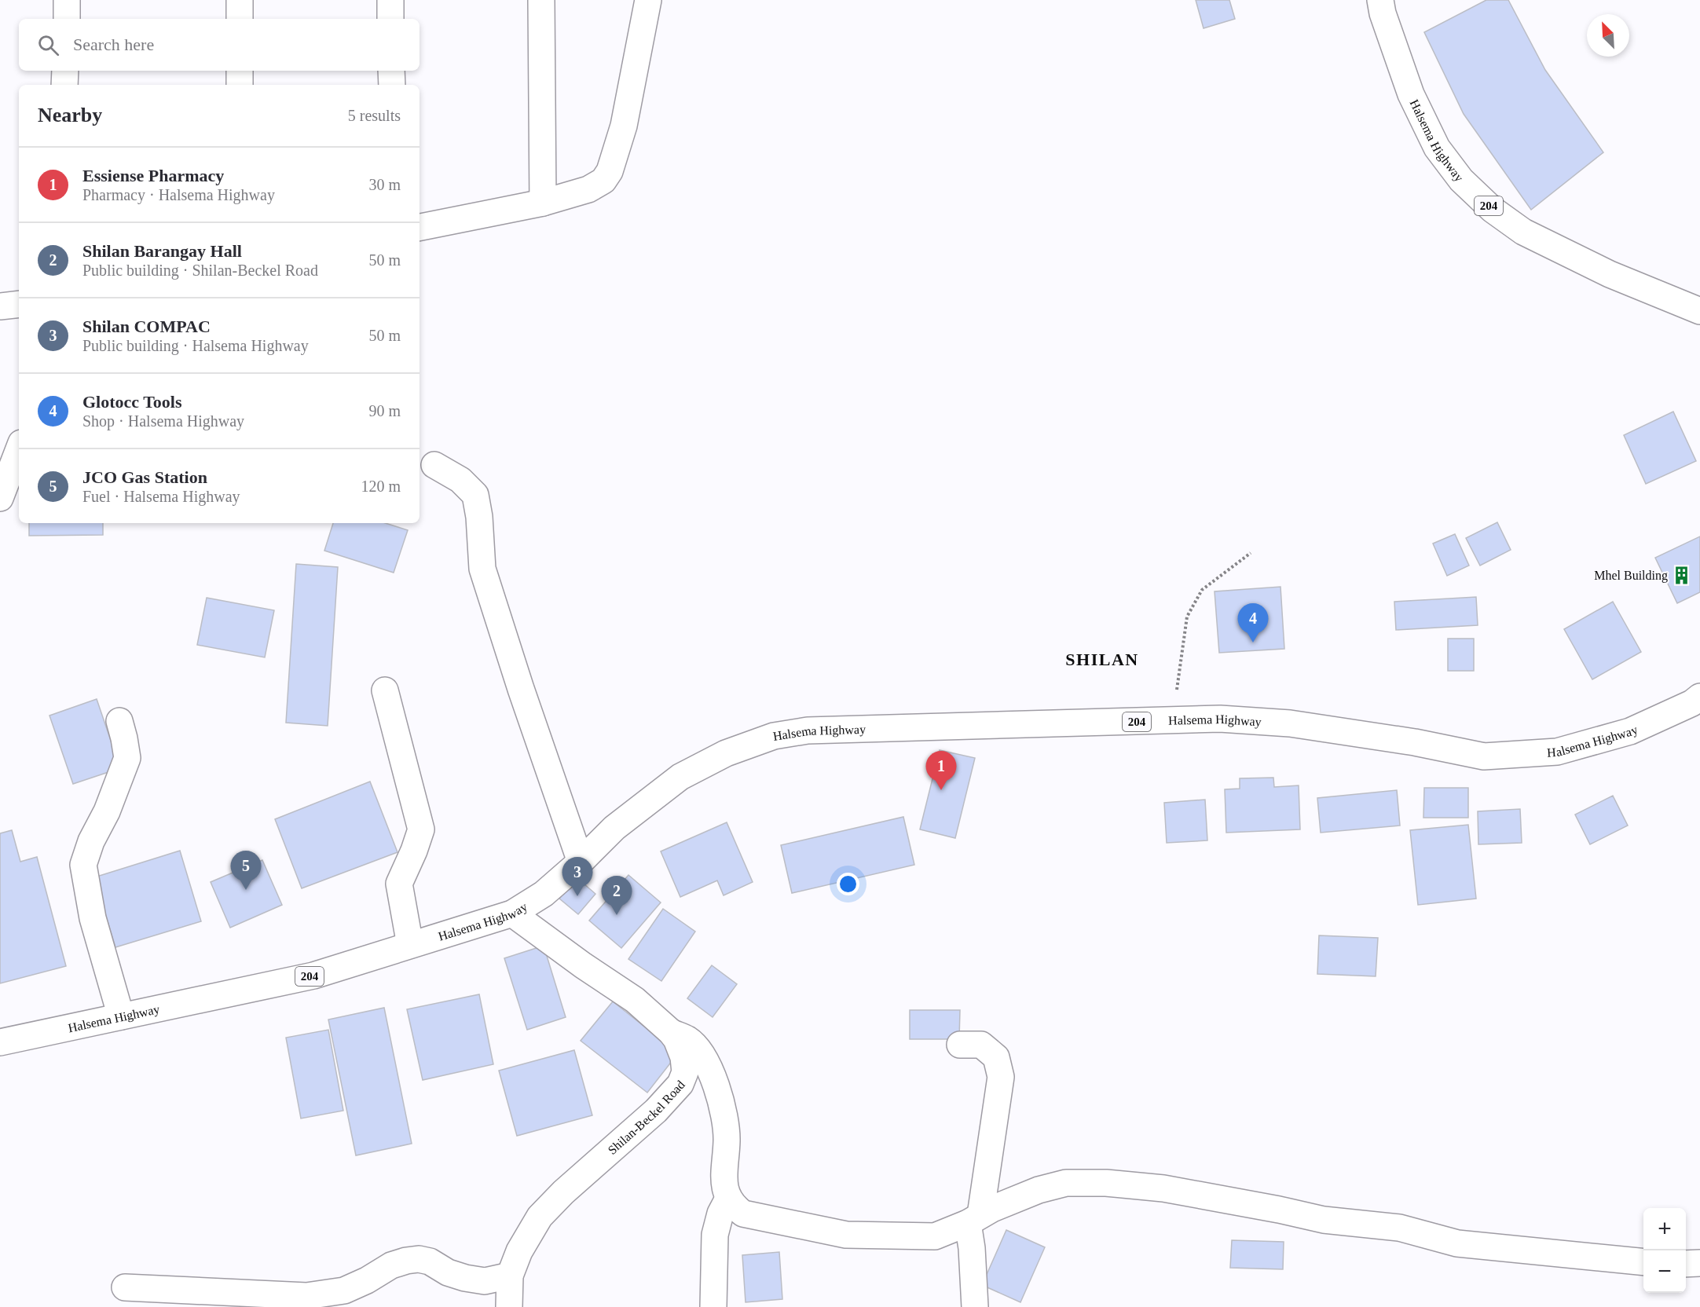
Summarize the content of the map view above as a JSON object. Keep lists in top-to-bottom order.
{
  "streets": {
    "main road": ["Halsema Highway", "204", "Shilan-Beckel Road"]
  },
  "crossings": [
    ["Halsema Highway", "Shilan-Beckel Road"]
  ],
  "districts": ["SHILAN"],
  "places": {
    "building": ["Mhel Building"]
  },
  "north": "top left",
  "page": {
    "search": "Search here",
    "heading": ["Nearby", "5 results"],
    "list": [
      {
        "mark": "1",
        "name": "Essiense Pharmacy",
        "note": "Pharmacy · Halsema Highway",
        "value": "30 m"
      },
      {
        "mark": "2",
        "name": "Shilan Barangay Hall",
        "note": "Public building · Shilan-Beckel Road",
        "value": "50 m"
      },
      {
        "mark": "3",
        "name": "Shilan COMPAC",
        "note": "Public building · Halsema Highway",
        "value": "50 m"
      },
      {
        "mark": "4",
        "name": "Glotocc Tools",
        "note": "Shop · Halsema Highway",
        "value": "90 m"
      },
      {
        "mark": "5",
        "name": "JCO Gas Station",
        "note": "Fuel · Halsema Highway",
        "value": "120 m"
      }
    ],
    "pins": [
      "4",
      "1",
      "5",
      "3",
      "2"
    ],
    "map_buttons": ["+", "−"]
  }
}
